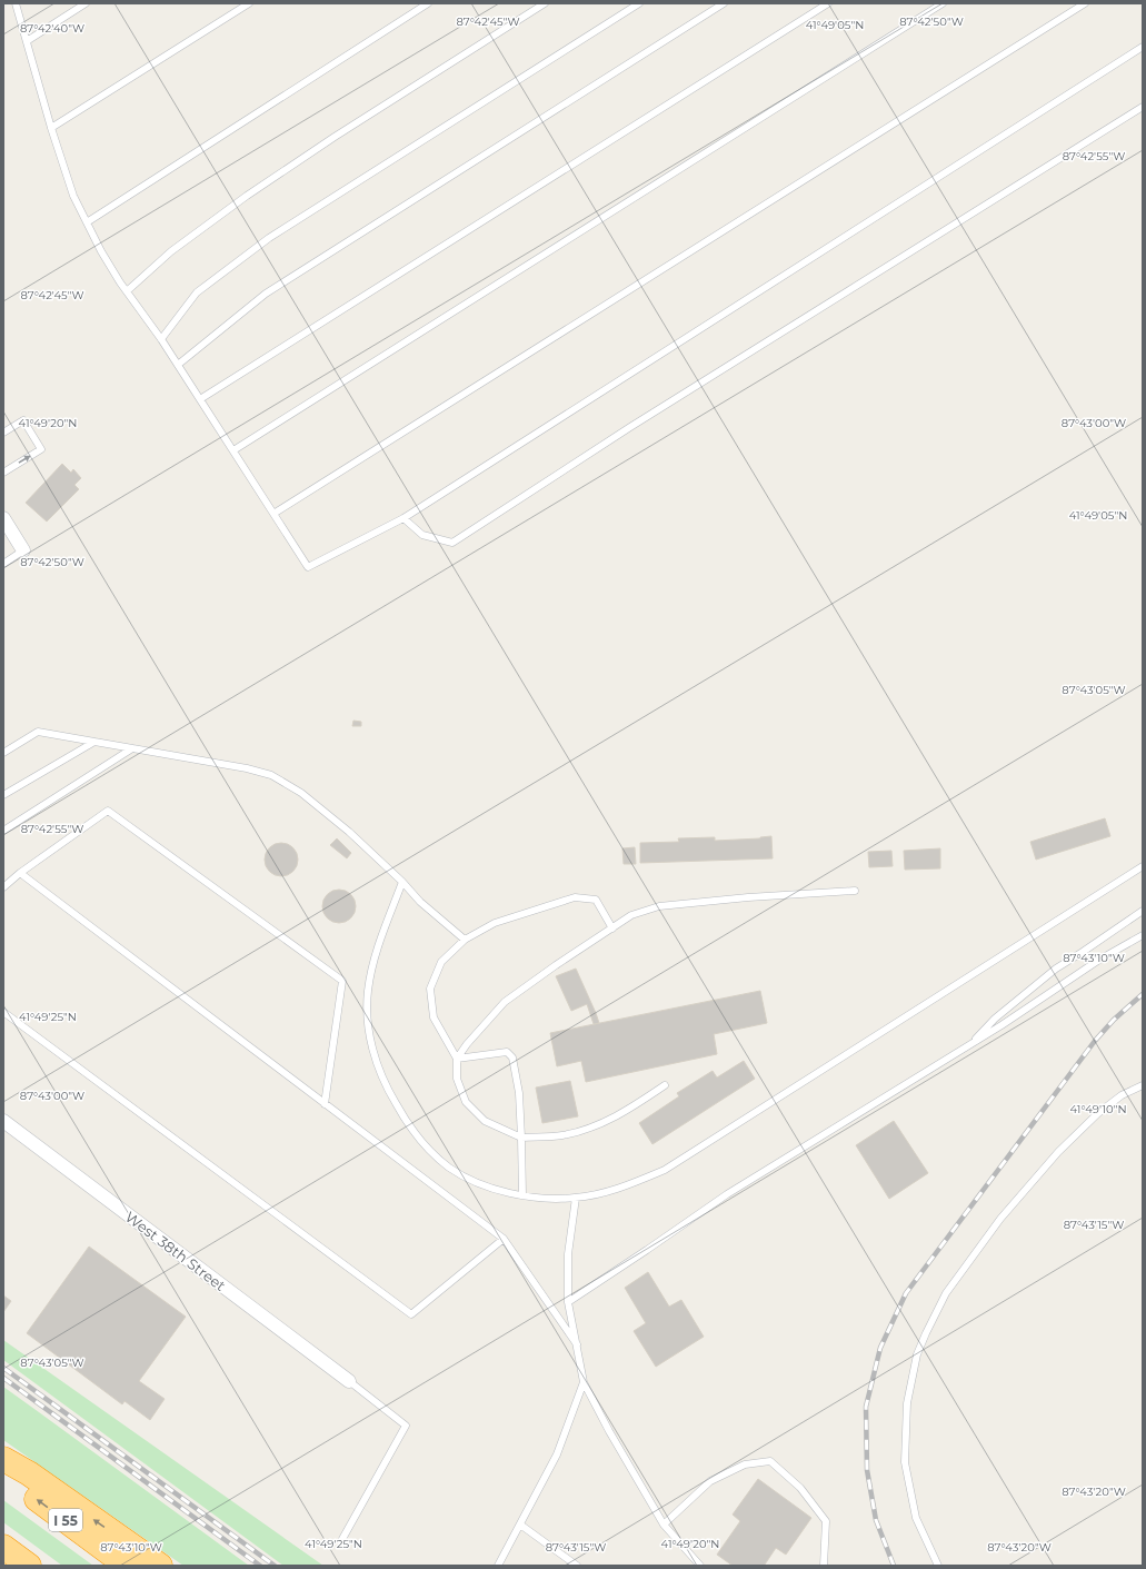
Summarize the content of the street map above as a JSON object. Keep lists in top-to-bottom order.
{
  "streets": {
    "highway": ["I 55"],
    "street": ["West 38th Street"]
  },
  "coordinates": [
    "87°42'45\"W",
    "87°42'50\"W",
    "41°49'05\"N",
    "87°42'40\"W",
    "87°42'55\"W",
    "41°49'20\"N",
    "87°43'00\"W",
    "87°43'05\"W",
    "87°43'10\"W",
    "41°49'25\"N",
    "41°49'10\"N",
    "87°43'15\"W",
    "87°43'20\"W"
  ]
}
